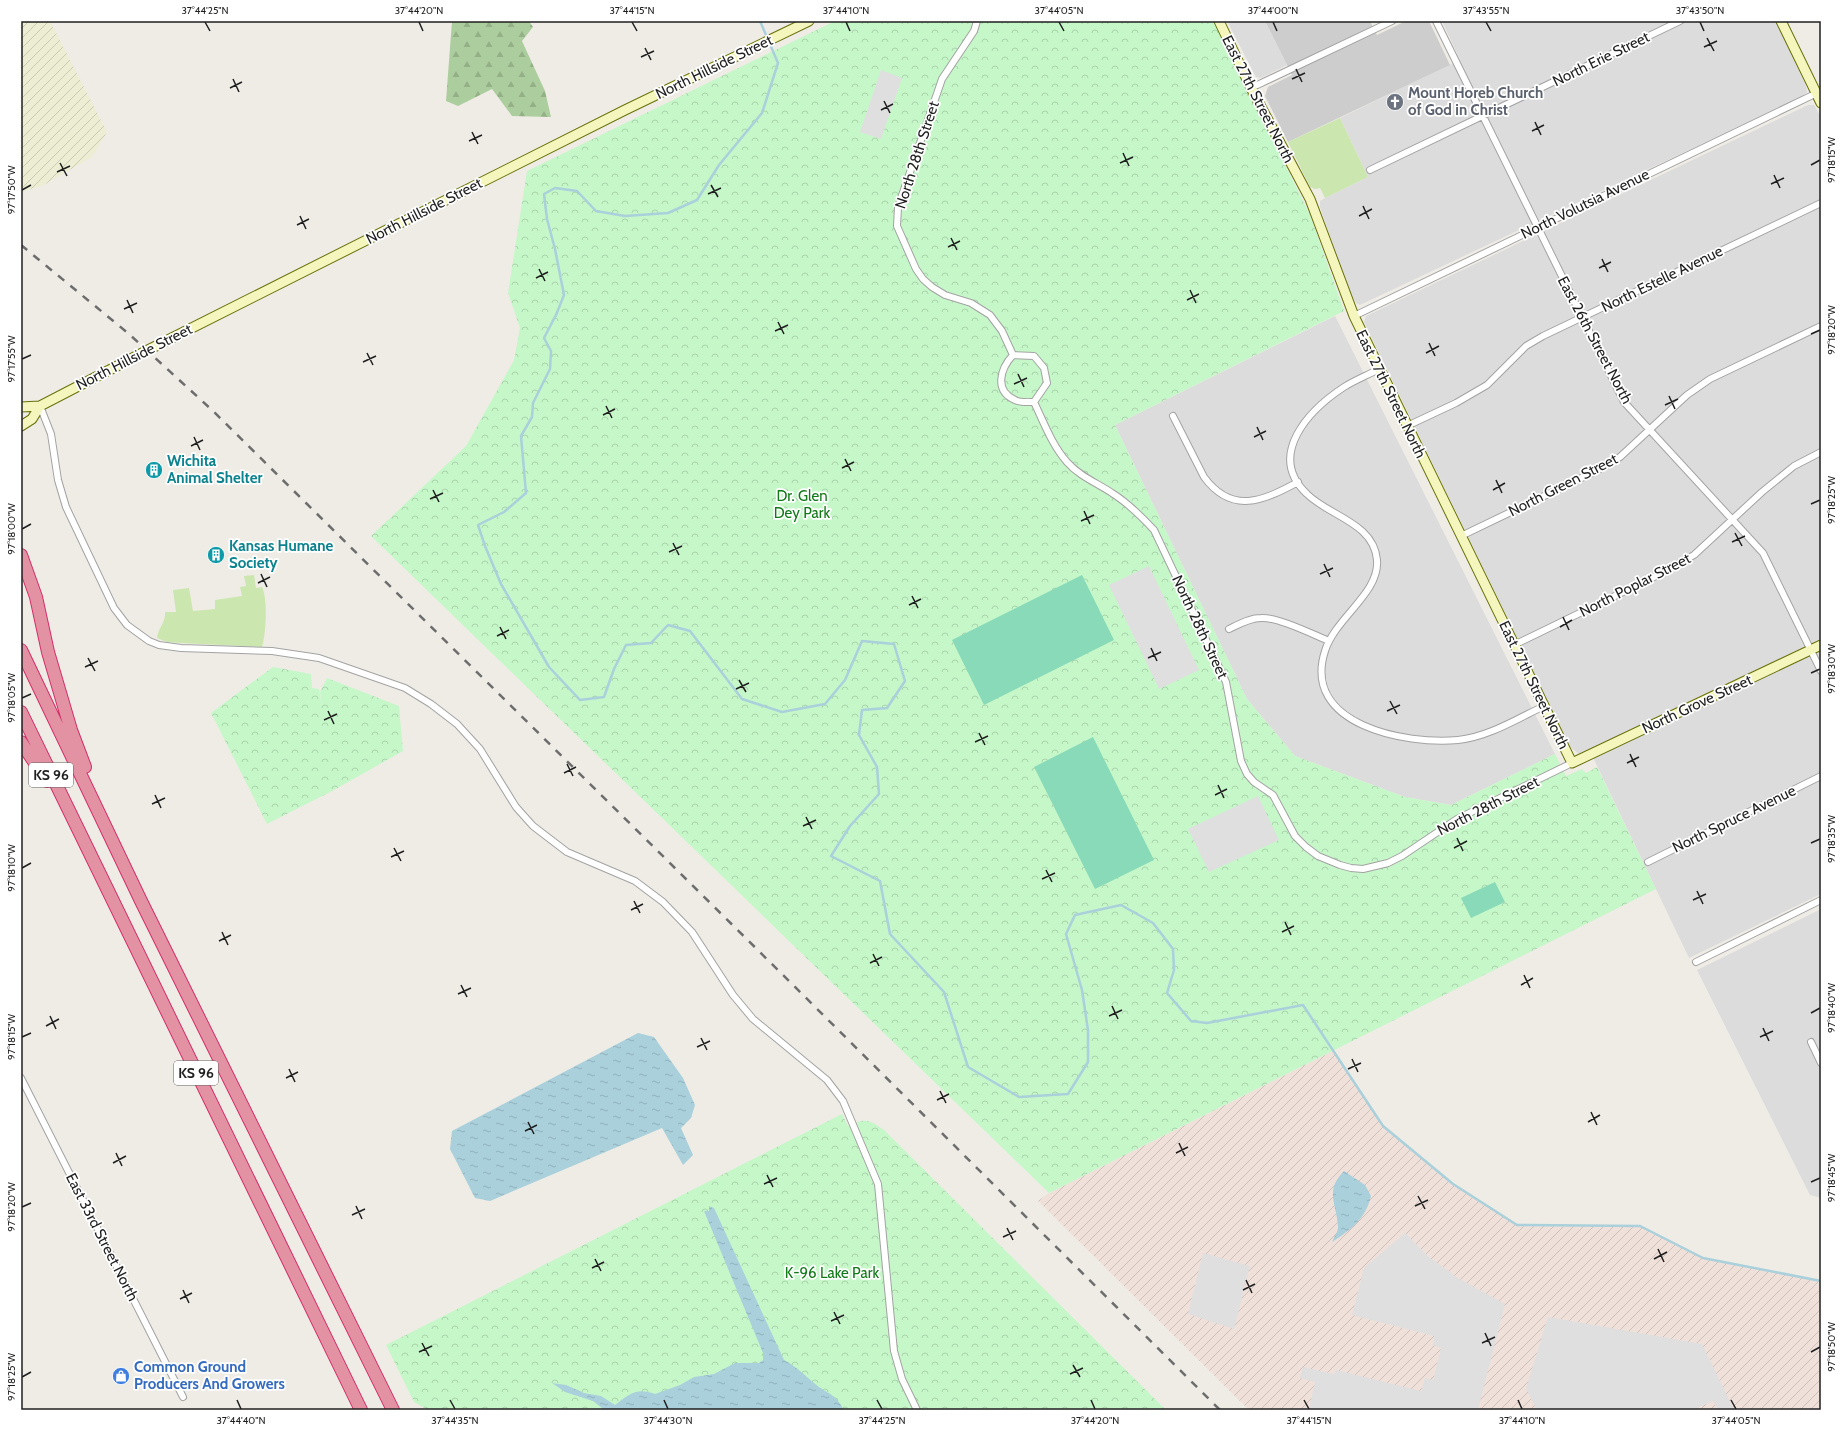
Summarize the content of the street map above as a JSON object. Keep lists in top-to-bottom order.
{
  "streets": {
    "highway": ["KS 96"],
    "street": [
      "North Erie Street",
      "North Hillside Street",
      "East 27th Street North",
      "North 28th Street",
      "North Volutsia Avenue",
      "North Estelle Avenue",
      "East 26th Street North",
      "North Green Street",
      "North Poplar Street",
      "North Grove Street",
      "North Spruce Avenue",
      "East 33rd Street North"
    ]
  },
  "crossings": [
    ["North Erie Street", "East 26th Street North"],
    ["East 27th Street North", "North 28th Street"],
    ["East 27th Street North", "North Volutsia Avenue"],
    ["East 27th Street North", "North Estelle Avenue"],
    ["East 27th Street North", "North Green Street"],
    ["East 27th Street North", "North Poplar Street"],
    ["East 27th Street North", "North Grove Street"],
    ["North 28th Street", "North Grove Street"],
    ["North Volutsia Avenue", "East 26th Street North"],
    ["North Estelle Avenue", "East 26th Street North"],
    ["East 26th Street North", "North Green Street"],
    ["East 26th Street North", "North Poplar Street"],
    ["East 26th Street North", "North Grove Street"]
  ],
  "parks": ["Dr. Glen Dey Park", "K-96 Lake Park"],
  "places": {
    "church": ["Mount Horeb Church of God in Christ"],
    "building": ["Wichita Animal Shelter", "Kansas Humane Society"],
    "shop": ["Common Ground Producers And Growers"]
  },
  "coordinates": [
    "37°44'25\"N",
    "37°44'20\"N",
    "37°44'15\"N",
    "37°44'10\"N",
    "37°44'05\"N",
    "37°44'00\"N",
    "37°43'55\"N",
    "37°43'50\"N",
    "97°18'15\"W",
    "97°17'50\"W",
    "97°18'20\"W",
    "97°17'55\"W",
    "97°18'25\"W",
    "97°18'00\"W",
    "97°18'30\"W",
    "97°18'05\"W",
    "97°18'35\"W",
    "97°18'10\"W",
    "97°18'40\"W",
    "97°18'45\"W",
    "97°18'50\"W",
    "37°44'40\"N",
    "37°44'35\"N",
    "37°44'30\"N"
  ]
}
